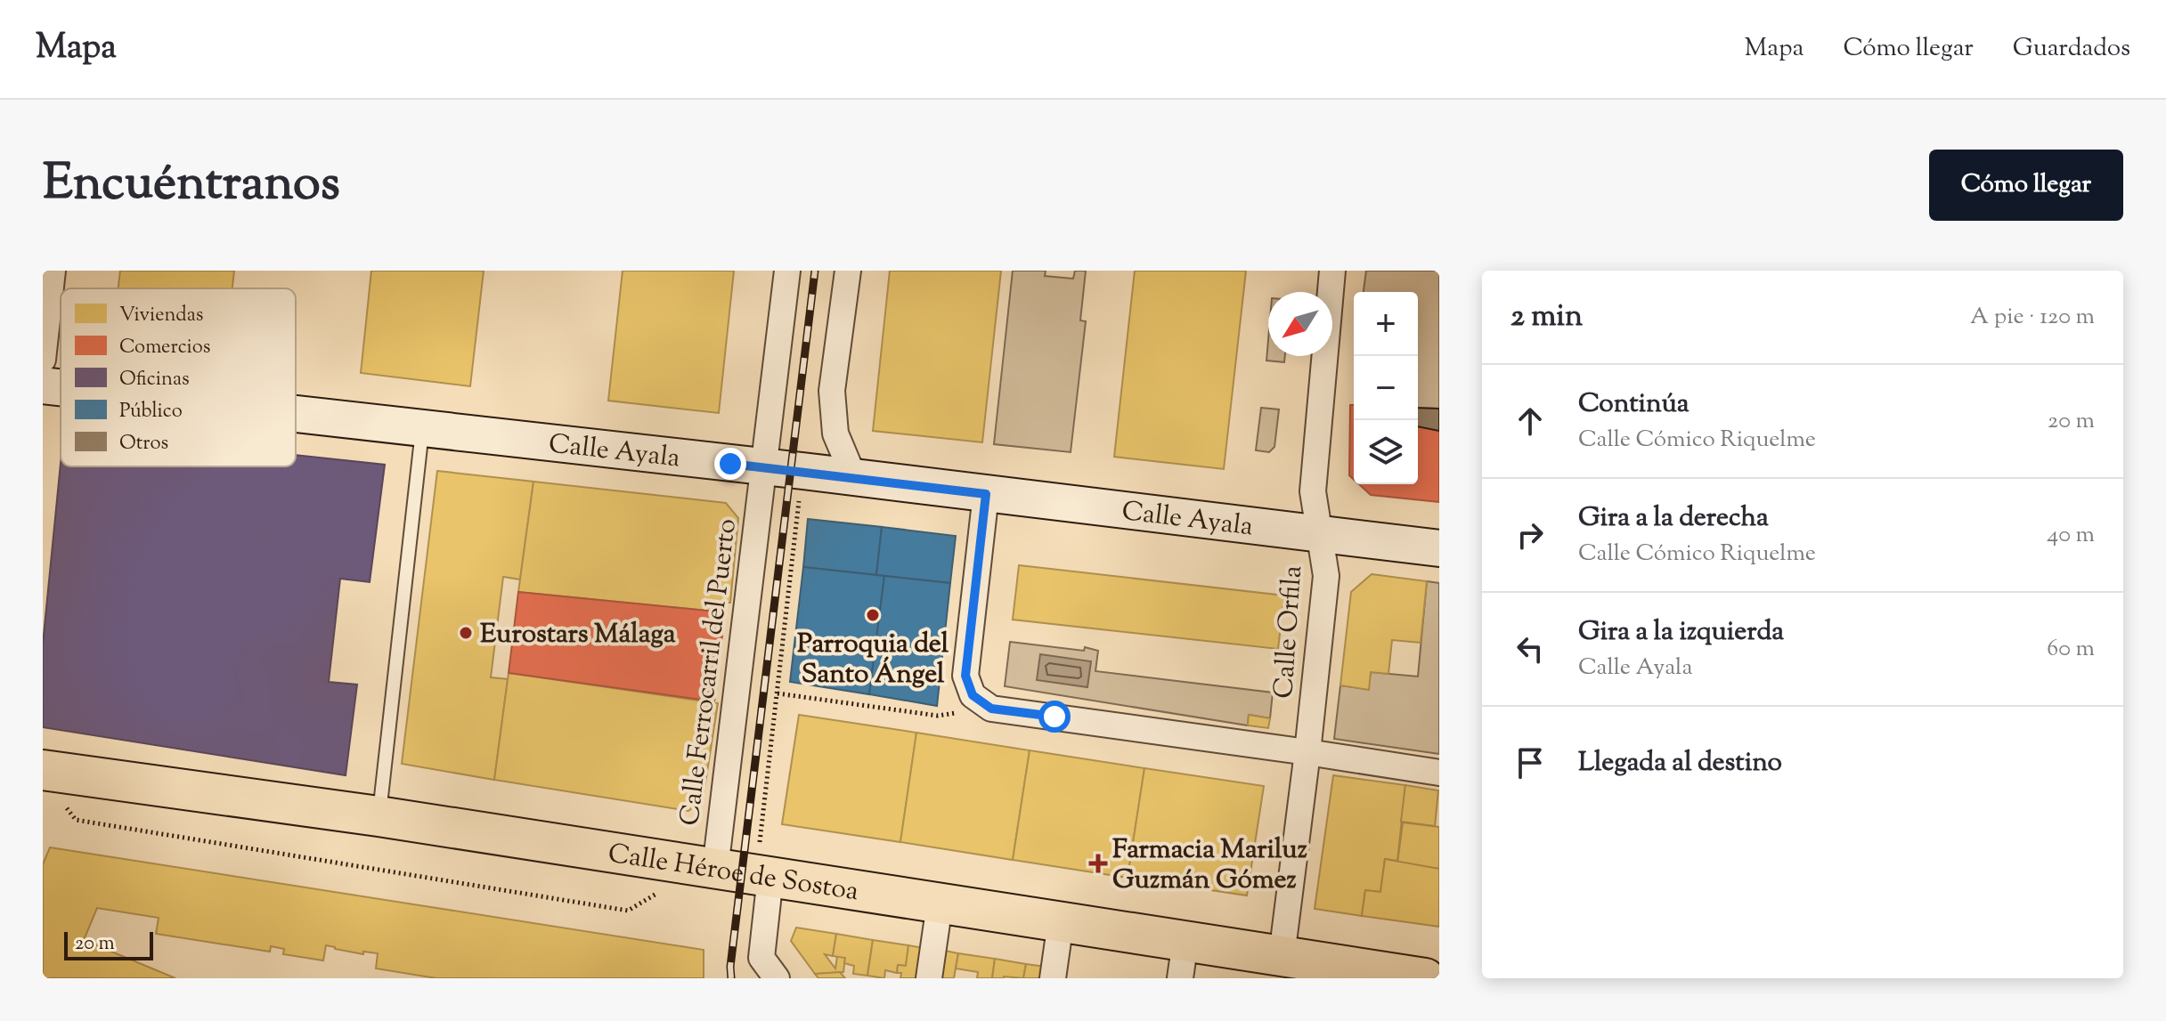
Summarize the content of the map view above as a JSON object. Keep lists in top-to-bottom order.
{
  "streets": {
    "main road": ["Calle Ayala", "Calle Héroe de Sostoa"],
    "street": ["Calle Orfila", "Calle Ferrocarril del Puerto"]
  },
  "crossings": [
    ["Calle Ayala", "Calle Orfila"],
    ["Calle Ayala", "Calle Ferrocarril del Puerto"],
    ["Calle Orfila", "Calle Héroe de Sostoa"],
    ["Calle Ferrocarril del Puerto", "Calle Héroe de Sostoa"]
  ],
  "places": {
    "other": ["Parroquia del Santo Ángel", "Eurostars Málaga"],
    "health": ["Farmacia Mariluz Guzmán Gómez"]
  },
  "legend": [
    "Viviendas",
    "Comercios",
    "Oficinas",
    "Público",
    "Otros"
  ],
  "scale_bar": "20 m",
  "north": "bottom left",
  "page": {
    "header": "Mapa",
    "nav": ["Mapa", "Cómo llegar", "Guardados"],
    "title": "Encuéntranos",
    "buttons": "Cómo llegar",
    "heading": ["2 min", "A pie · 120 m"],
    "map_buttons": ["+", "−"],
    "list": [
      ["Continúa", "Calle Cómico Riquelme", "20 m"],
      ["Gira a la derecha", "Calle Cómico Riquelme", "40 m"],
      ["Gira a la izquierda", "Calle Ayala", "60 m"],
      "Llegada al destino"
    ],
    "scale": "20 m"
  }
}
